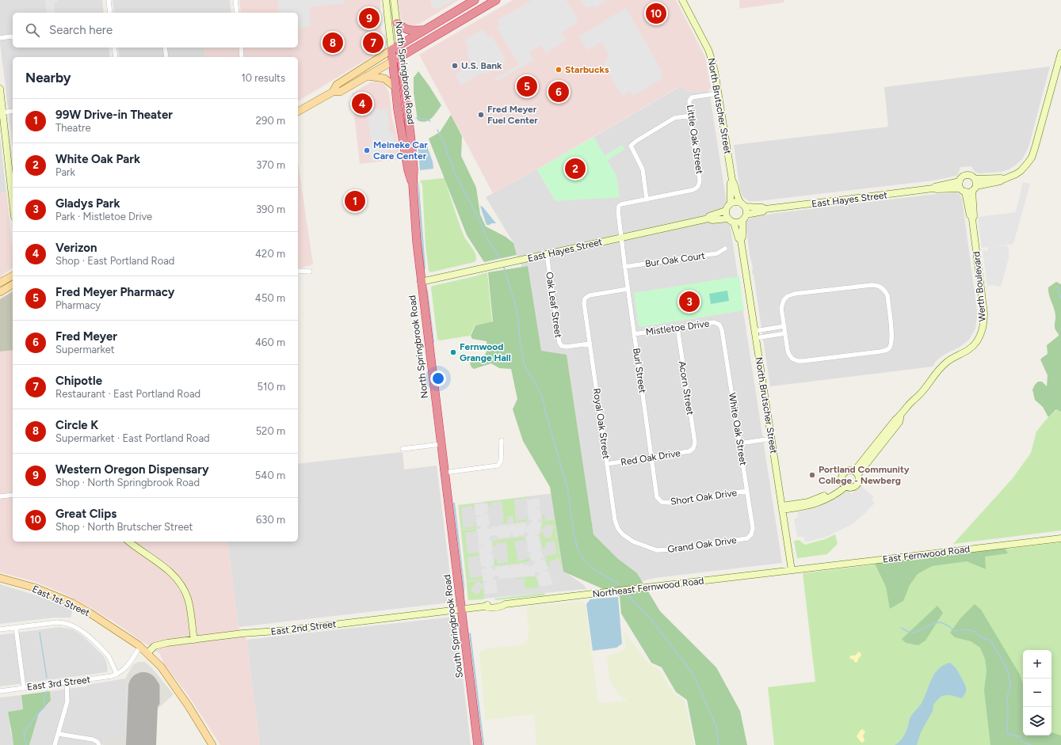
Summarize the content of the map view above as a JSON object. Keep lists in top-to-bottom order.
{
  "streets": {
    "highway": ["North Springbrook Road", "South Springbrook Road"],
    "main road": ["East 1st Street"],
    "street": [
      "North Brutscher Street",
      "Little Oak Street",
      "East Hayes Street",
      "Bur Oak Court",
      "Werth Boulevard",
      "Oak Leaf Street",
      "Mistletoe Drive",
      "Burl Street",
      "Acorn Street",
      "Royal Oak Street",
      "White Oak Street",
      "Red Oak Drive",
      "Short Oak Drive",
      "Grand Oak Drive",
      "East Fernwood Road",
      "Northeast Fernwood Road",
      "East 2nd Street",
      "East 3rd Street"
    ]
  },
  "crossings": [
    ["North Springbrook Road", "East Hayes Street"],
    ["North Springbrook Road", "South Springbrook Road"],
    ["North Brutscher Street", "Little Oak Street"],
    ["North Brutscher Street", "East Hayes Street"],
    ["North Brutscher Street", "Werth Boulevard"],
    ["North Brutscher Street", "East Fernwood Road"],
    ["North Brutscher Street", "Northeast Fernwood Road"],
    ["Little Oak Street", "Burl Street"],
    ["East Hayes Street", "Werth Boulevard"],
    ["East Hayes Street", "Oak Leaf Street"],
    ["East Hayes Street", "Burl Street"],
    ["Bur Oak Court", "Burl Street"],
    ["Oak Leaf Street", "Royal Oak Street"],
    ["Mistletoe Drive", "Burl Street"],
    ["Mistletoe Drive", "Acorn Street"],
    ["Mistletoe Drive", "White Oak Street"],
    ["Burl Street", "Royal Oak Street"],
    ["Burl Street", "Red Oak Drive"],
    ["Burl Street", "Short Oak Drive"],
    ["Acorn Street", "Red Oak Drive"],
    ["Royal Oak Street", "Red Oak Drive"],
    ["Royal Oak Street", "Grand Oak Drive"],
    ["White Oak Street", "Short Oak Drive"],
    ["White Oak Street", "Grand Oak Drive"],
    ["East Fernwood Road", "Northeast Fernwood Road"],
    ["Northeast Fernwood Road", "South Springbrook Road"],
    ["Northeast Fernwood Road", "East 2nd Street"],
    ["East 1st Street", "East 2nd Street"],
    ["South Springbrook Road", "East 2nd Street"]
  ],
  "places": [
    "U.S. Bank",
    "Starbucks",
    "Fred Meyer Fuel Center",
    "Meineke Car Care Center",
    "Fernwood Grange Hall",
    "Portland Community College - Newberg"
  ],
  "page": {
    "pins": [
      "10",
      "9",
      "7",
      "8",
      "5",
      "6",
      "4",
      "2",
      "1",
      "3"
    ],
    "search": "Search here",
    "heading": ["Nearby", "10 results"],
    "list": [
      {
        "mark": "1",
        "name": "99W Drive-in Theater",
        "note": "Theatre",
        "value": "290 m"
      },
      {
        "mark": "2",
        "name": "White Oak Park",
        "note": "Park",
        "value": "370 m"
      },
      {
        "mark": "3",
        "name": "Gladys Park",
        "note": "Park · Mistletoe Drive",
        "value": "390 m"
      },
      {
        "mark": "4",
        "name": "Verizon",
        "note": "Shop · East Portland Road",
        "value": "420 m"
      },
      {
        "mark": "5",
        "name": "Fred Meyer Pharmacy",
        "note": "Pharmacy",
        "value": "450 m"
      },
      {
        "mark": "6",
        "name": "Fred Meyer",
        "note": "Supermarket",
        "value": "460 m"
      },
      {
        "mark": "7",
        "name": "Chipotle",
        "note": "Restaurant · East Portland Road",
        "value": "510 m"
      },
      {
        "mark": "8",
        "name": "Circle K",
        "note": "Supermarket · East Portland Road",
        "value": "520 m"
      },
      {
        "mark": "9",
        "name": "Western Oregon Dispensary",
        "note": "Shop · North Springbrook Road",
        "value": "540 m"
      },
      {
        "mark": "10",
        "name": "Great Clips",
        "note": "Shop · North Brutscher Street",
        "value": "630 m"
      }
    ],
    "map_buttons": ["+", "−"]
  }
}
